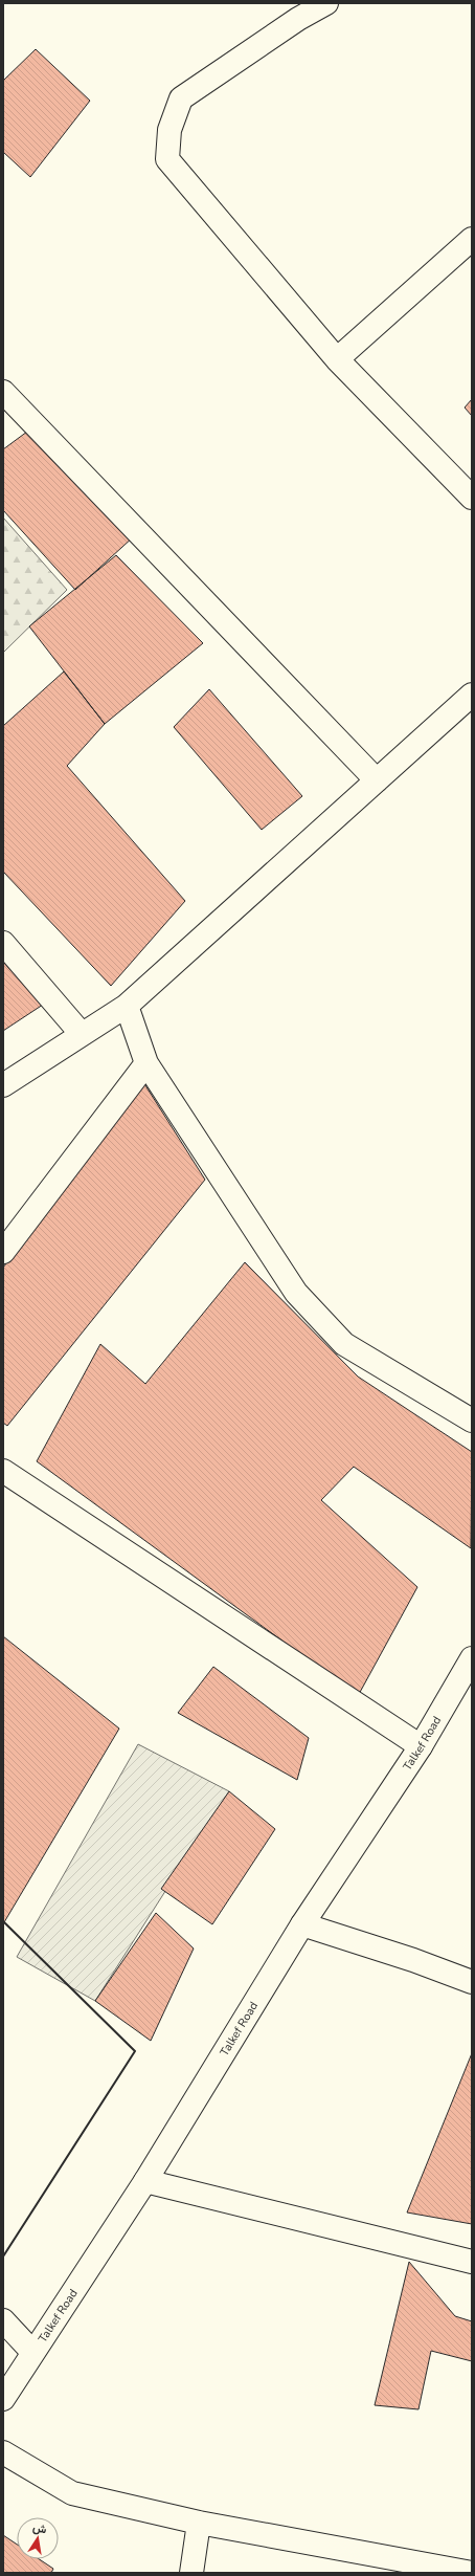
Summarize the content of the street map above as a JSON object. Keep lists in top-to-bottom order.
{
  "streets": {
    "street": ["Talkef Road"]
  },
  "north": "top"
}
